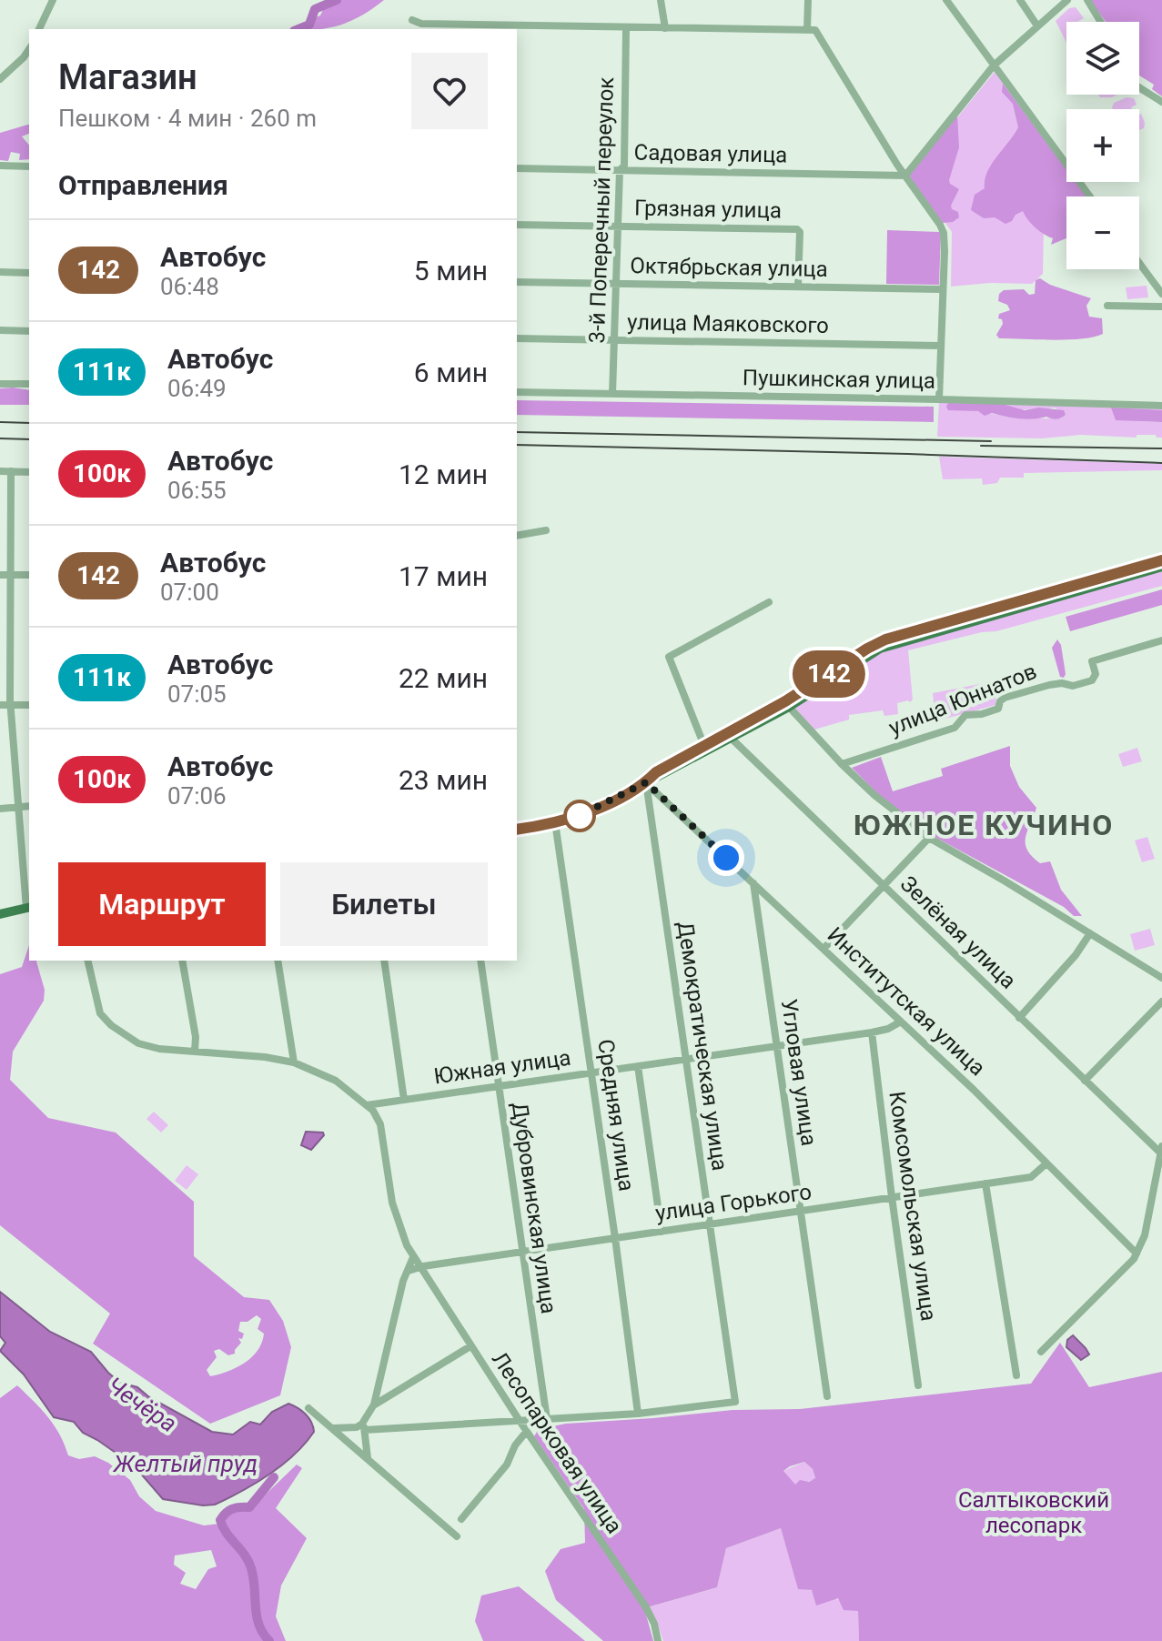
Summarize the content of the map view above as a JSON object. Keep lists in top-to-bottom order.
{
  "streets": {
    "street": [
      "Садовая улица",
      "Грязная улица",
      "3-й Поперечный переулок",
      "Октябрьская улица",
      "улица Маяковского",
      "Пушкинская улица",
      "улица Юннатов",
      "Зелёная улица",
      "Институтская улица",
      "Демократическая улица",
      "Южная улица",
      "Угловая улица",
      "Средняя улица",
      "улица Горького",
      "Комсомольская улица",
      "Дубровинская улица",
      "Лесопарковая улица"
    ]
  },
  "crossings": [
    ["Садовая улица", "3-й Поперечный переулок"],
    ["Грязная улица", "3-й Поперечный переулок"],
    ["Грязная улица", "Октябрьская улица"],
    ["3-й Поперечный переулок", "Октябрьская улица"],
    ["3-й Поперечный переулок", "улица Маяковского"],
    ["3-й Поперечный переулок", "Пушкинская улица"],
    ["Институтская улица", "Демократическая улица"],
    ["Институтская улица", "Южная улица"],
    ["Институтская улица", "Угловая улица"],
    ["Институтская улица", "улица Горького"],
    ["Демократическая улица", "Южная улица"],
    ["Демократическая улица", "Средняя улица"],
    ["Демократическая улица", "улица Горького"],
    ["Южная улица", "Угловая улица"],
    ["Южная улица", "Средняя улица"],
    ["Южная улица", "Комсомольская улица"],
    ["Южная улица", "Дубровинская улица"],
    ["Южная улица", "Лесопарковая улица"],
    ["Угловая улица", "улица Горького"],
    ["Средняя улица", "улица Горького"],
    ["улица Горького", "Комсомольская улица"],
    ["улица Горького", "Дубровинская улица"],
    ["улица Горького", "Лесопарковая улица"]
  ],
  "districts": ["ЮЖНОЕ КУЧИНО"],
  "water": ["Чечёра", "Желтый пруд"],
  "parks": ["Салтыковский лесопарк"],
  "lines": ["bus line 142"],
  "page": {
    "on_map": "142",
    "map_buttons": ["+", "−"],
    "heading": [
      ["Магазин", "Пешком · 4 мин · 260 m"],
      "Отправления"
    ],
    "list": [
      {
        "mark": "142",
        "name": "Автобус",
        "note": "06:48",
        "value": "5 мин"
      },
      {
        "mark": "111к",
        "name": "Автобус",
        "note": "06:49",
        "value": "6 мин"
      },
      {
        "mark": "100к",
        "name": "Автобус",
        "note": "06:55",
        "value": "12 мин"
      },
      {
        "mark": "142",
        "name": "Автобус",
        "note": "07:00",
        "value": "17 мин"
      },
      {
        "mark": "111к",
        "name": "Автобус",
        "note": "07:05",
        "value": "22 мин"
      },
      {
        "mark": "100к",
        "name": "Автобус",
        "note": "07:06",
        "value": "23 мин"
      }
    ],
    "buttons": ["Маршрут", "Билеты"]
  }
}
